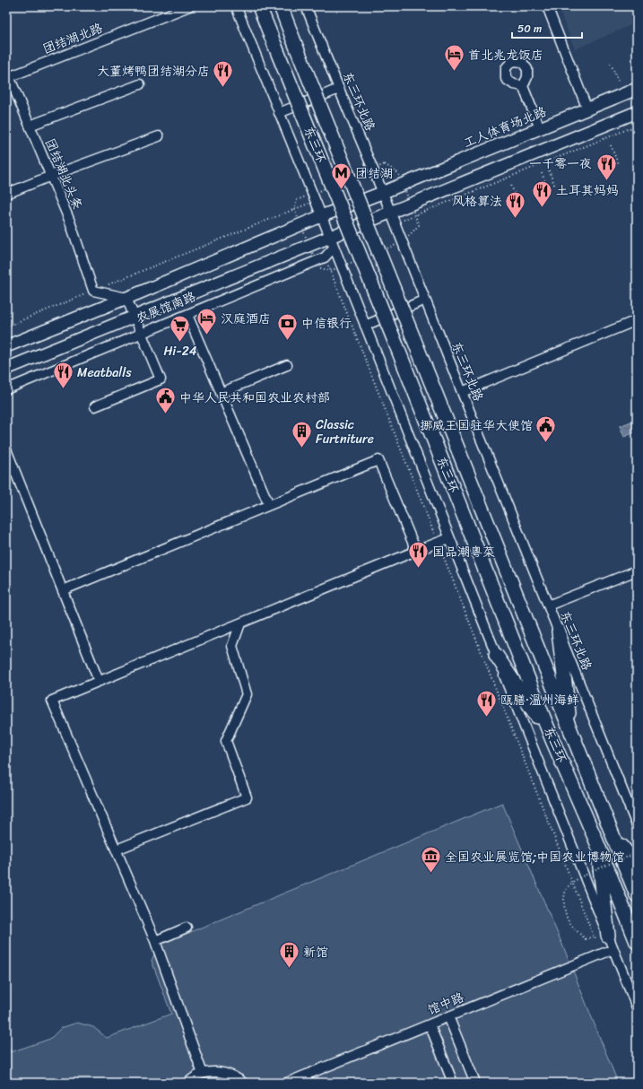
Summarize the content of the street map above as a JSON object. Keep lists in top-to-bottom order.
{
  "streets": {
    "highway": ["东三环"],
    "main road": ["工人体育场北路", "农展馆南路"],
    "street": [
      "团结湖北路",
      "东三环北路",
      "团结湖北头条",
      "馆中路"
    ]
  },
  "crossings": [
    ["团结湖北路", "团结湖北头条"],
    ["东三环北路", "工人体育场北路"],
    ["工人体育场北路", "农展馆南路"]
  ],
  "places": {
    "hotel": ["首北兆龙饭店", "汉庭酒店"],
    "restaurant": [
      "大董烤鸭团结湖分店",
      "一千零一夜",
      "土耳其妈妈",
      "风格算法",
      "Meatballs",
      "国品潮粤菜",
      "瓯膳·温州海鲜"
    ],
    "metro station": ["团结湖"],
    "bank": ["中信银行"],
    "supermarket": ["Hi-24"],
    "public building": ["中华人民共和国农业农村部", "挪威王国驻华大使馆"],
    "building": ["Classic Furtniture", "新馆"],
    "museum": ["全国农业展览馆;中国农业博物馆"]
  },
  "scale_bar": "50 m"
}
